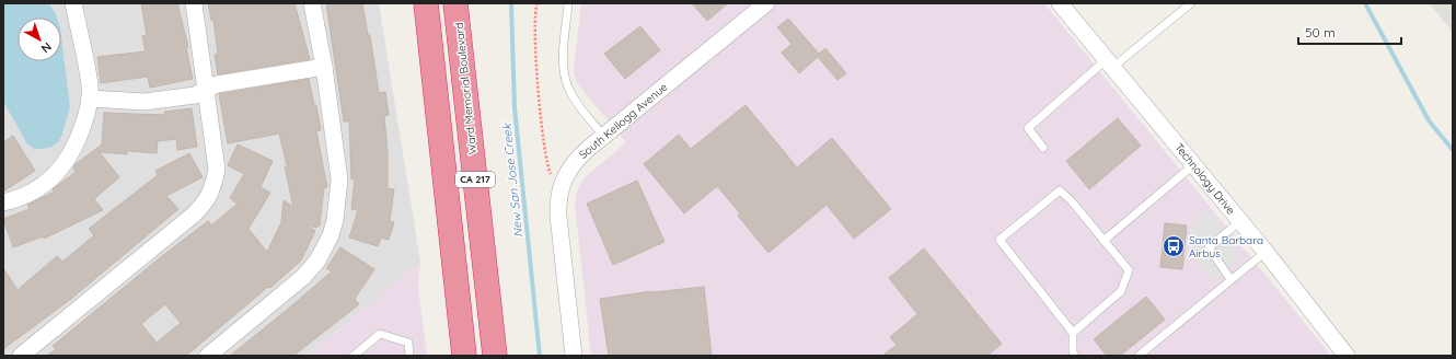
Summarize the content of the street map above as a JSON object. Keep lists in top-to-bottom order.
{
  "streets": {
    "highway": ["Ward Memorial Boulevard", "CA 217"],
    "street": ["South Kellogg Avenue", "Technology Drive"]
  },
  "water": ["New San Jose Creek"],
  "places": {
    "bus stop": ["Santa Barbara Airbus"]
  },
  "scale_bar": "50 m",
  "north": "bottom right"
}
